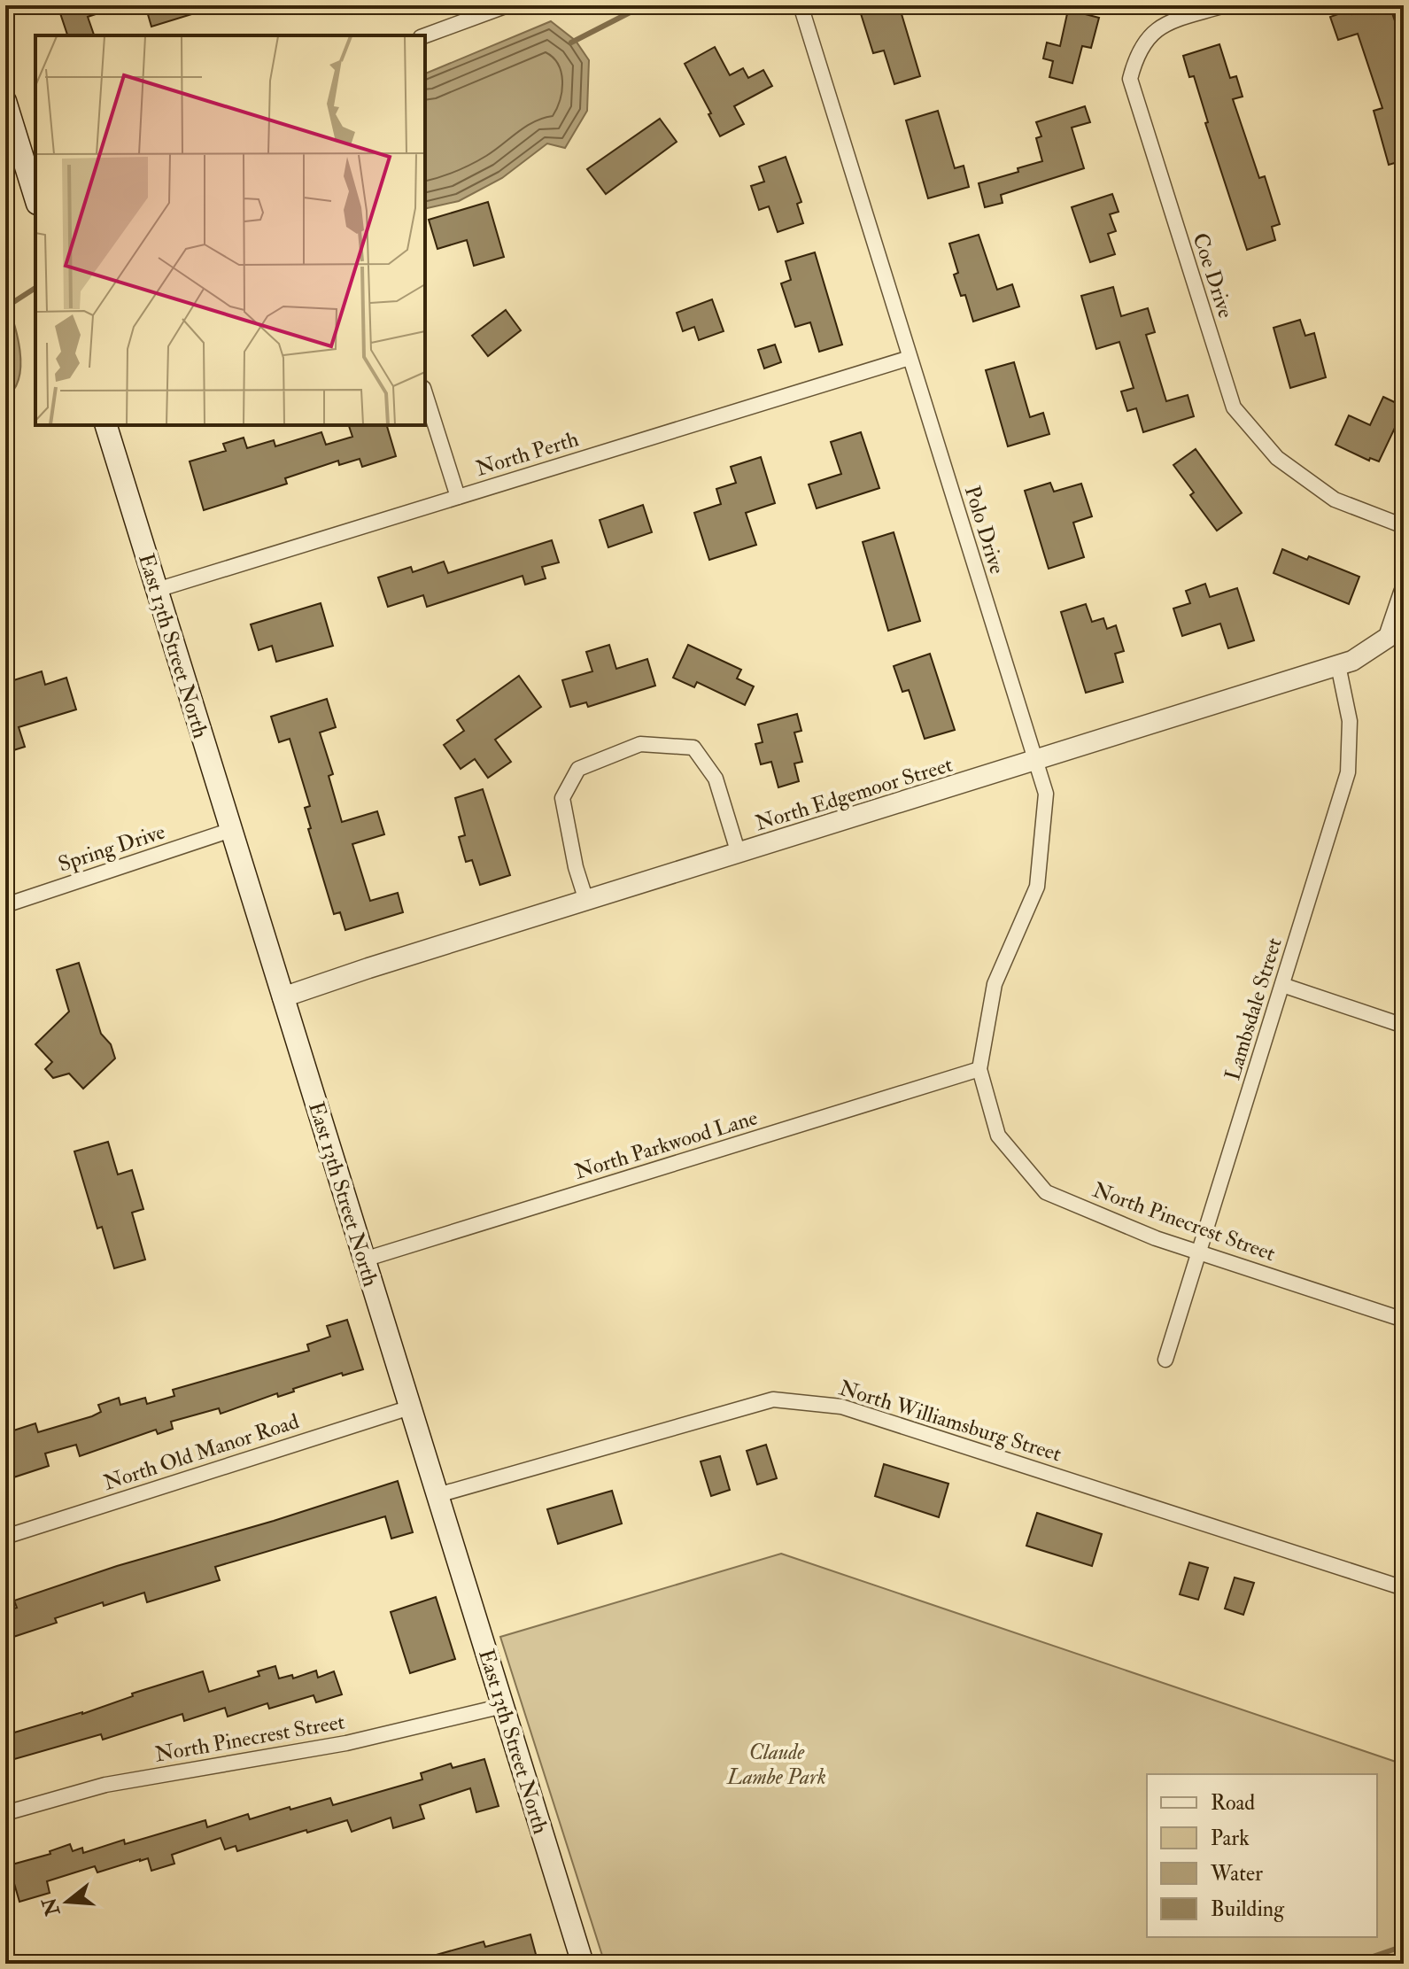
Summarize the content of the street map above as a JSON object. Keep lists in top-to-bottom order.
{
  "streets": {
    "main road": ["East 13th Street North"],
    "street": [
      "Coe Drive",
      "North Perth",
      "Polo Drive",
      "North Edgemoor Street",
      "Spring Drive",
      "Lambsdale Street",
      "North Parkwood Lane",
      "North Pinecrest Street",
      "North Williamsburg Street",
      "North Old Manor Road"
    ]
  },
  "crossings": [
    ["North Perth", "Polo Drive"],
    ["North Perth", "East 13th Street North"],
    ["Polo Drive", "North Edgemoor Street"],
    ["Polo Drive", "North Parkwood Lane"],
    ["Polo Drive", "North Pinecrest Street"],
    ["East 13th Street North", "North Edgemoor Street"],
    ["East 13th Street North", "Spring Drive"],
    ["East 13th Street North", "North Parkwood Lane"],
    ["East 13th Street North", "North Pinecrest Street"],
    ["East 13th Street North", "North Williamsburg Street"],
    ["East 13th Street North", "North Old Manor Road"],
    ["North Edgemoor Street", "Lambsdale Street"],
    ["Lambsdale Street", "North Pinecrest Street"],
    ["North Parkwood Lane", "North Pinecrest Street"]
  ],
  "parks": ["Claude Lambe Park"],
  "legend": [
    "Road",
    "Park",
    "Water",
    "Building"
  ],
  "north": "left"
}
